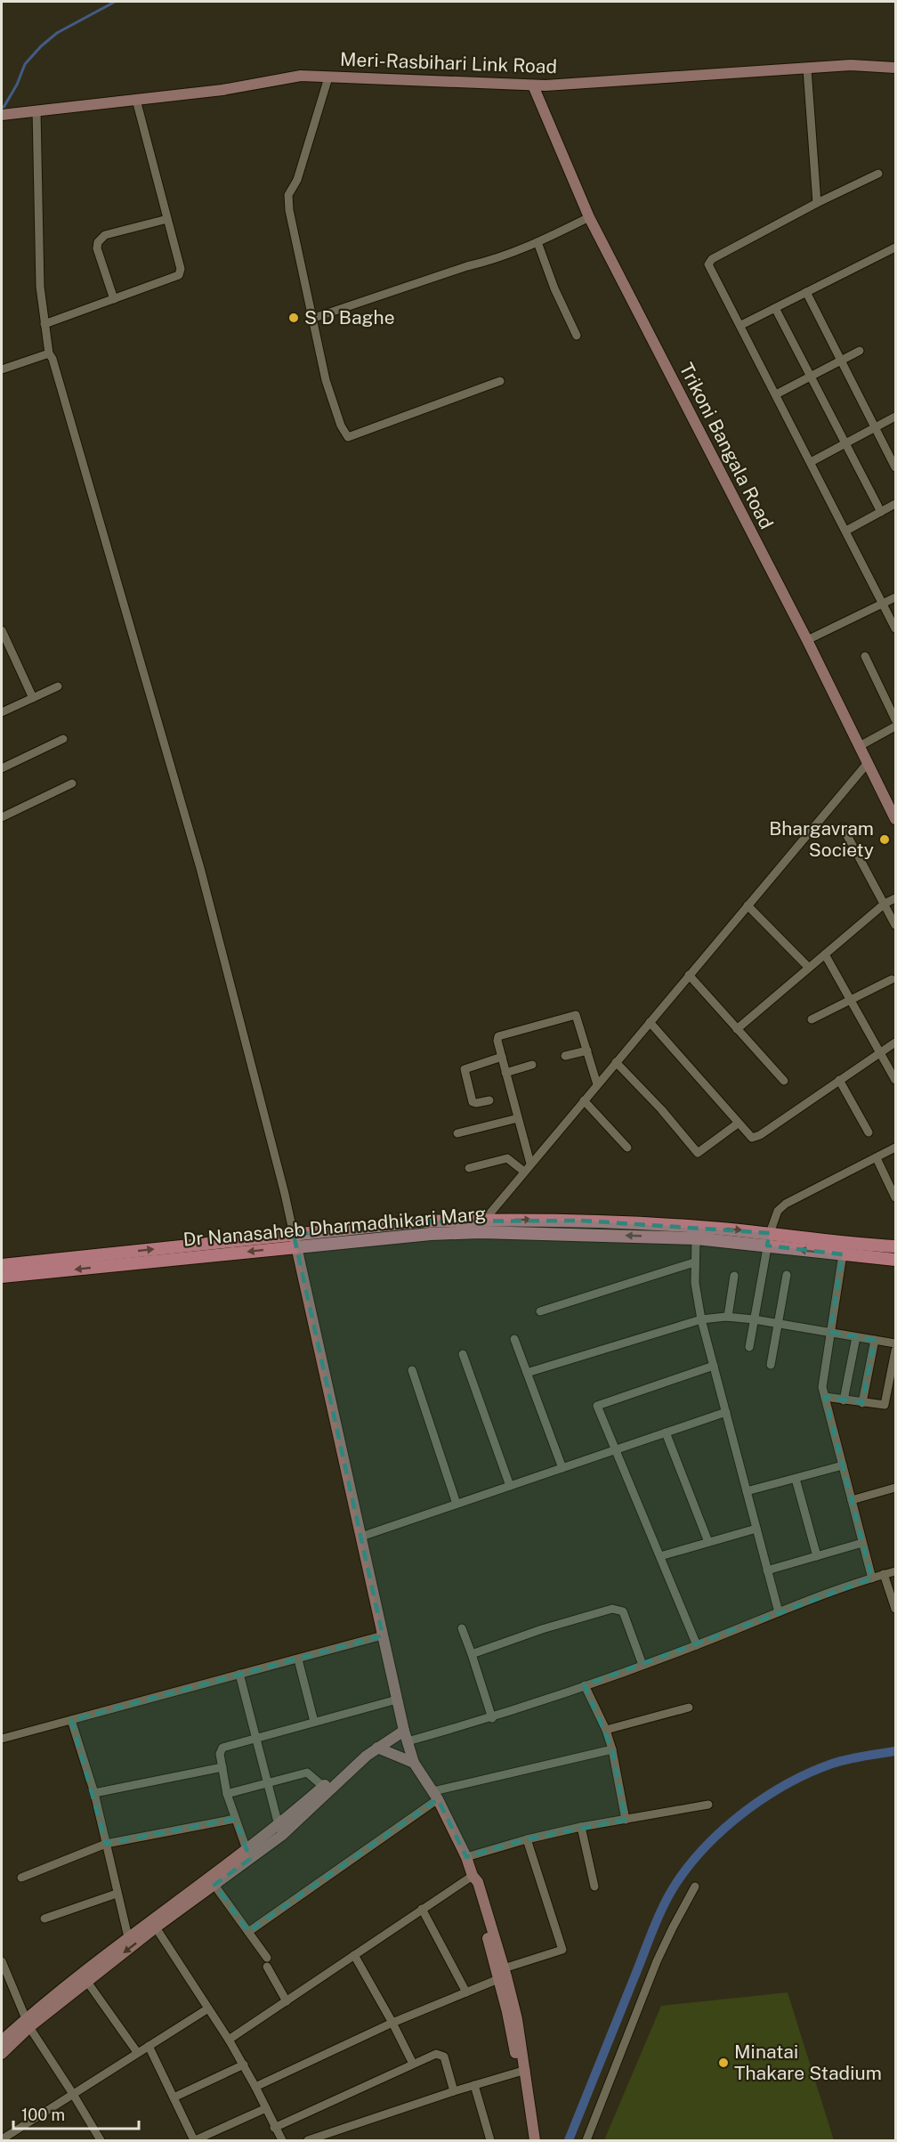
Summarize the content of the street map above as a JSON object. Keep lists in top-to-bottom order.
{
  "streets": {
    "main road": ["Dr Nanasaheb Dharmadhikari Marg"],
    "street": ["Meri-Rasbihari Link Road", "Trikoni Bangala Road"]
  },
  "crossings": [
    ["Meri-Rasbihari Link Road", "Trikoni Bangala Road"]
  ],
  "places": ["S D Baghe", "Bhargavram Society", "Minatai Thakare Stadium"],
  "scale_bar": "100 m"
}
